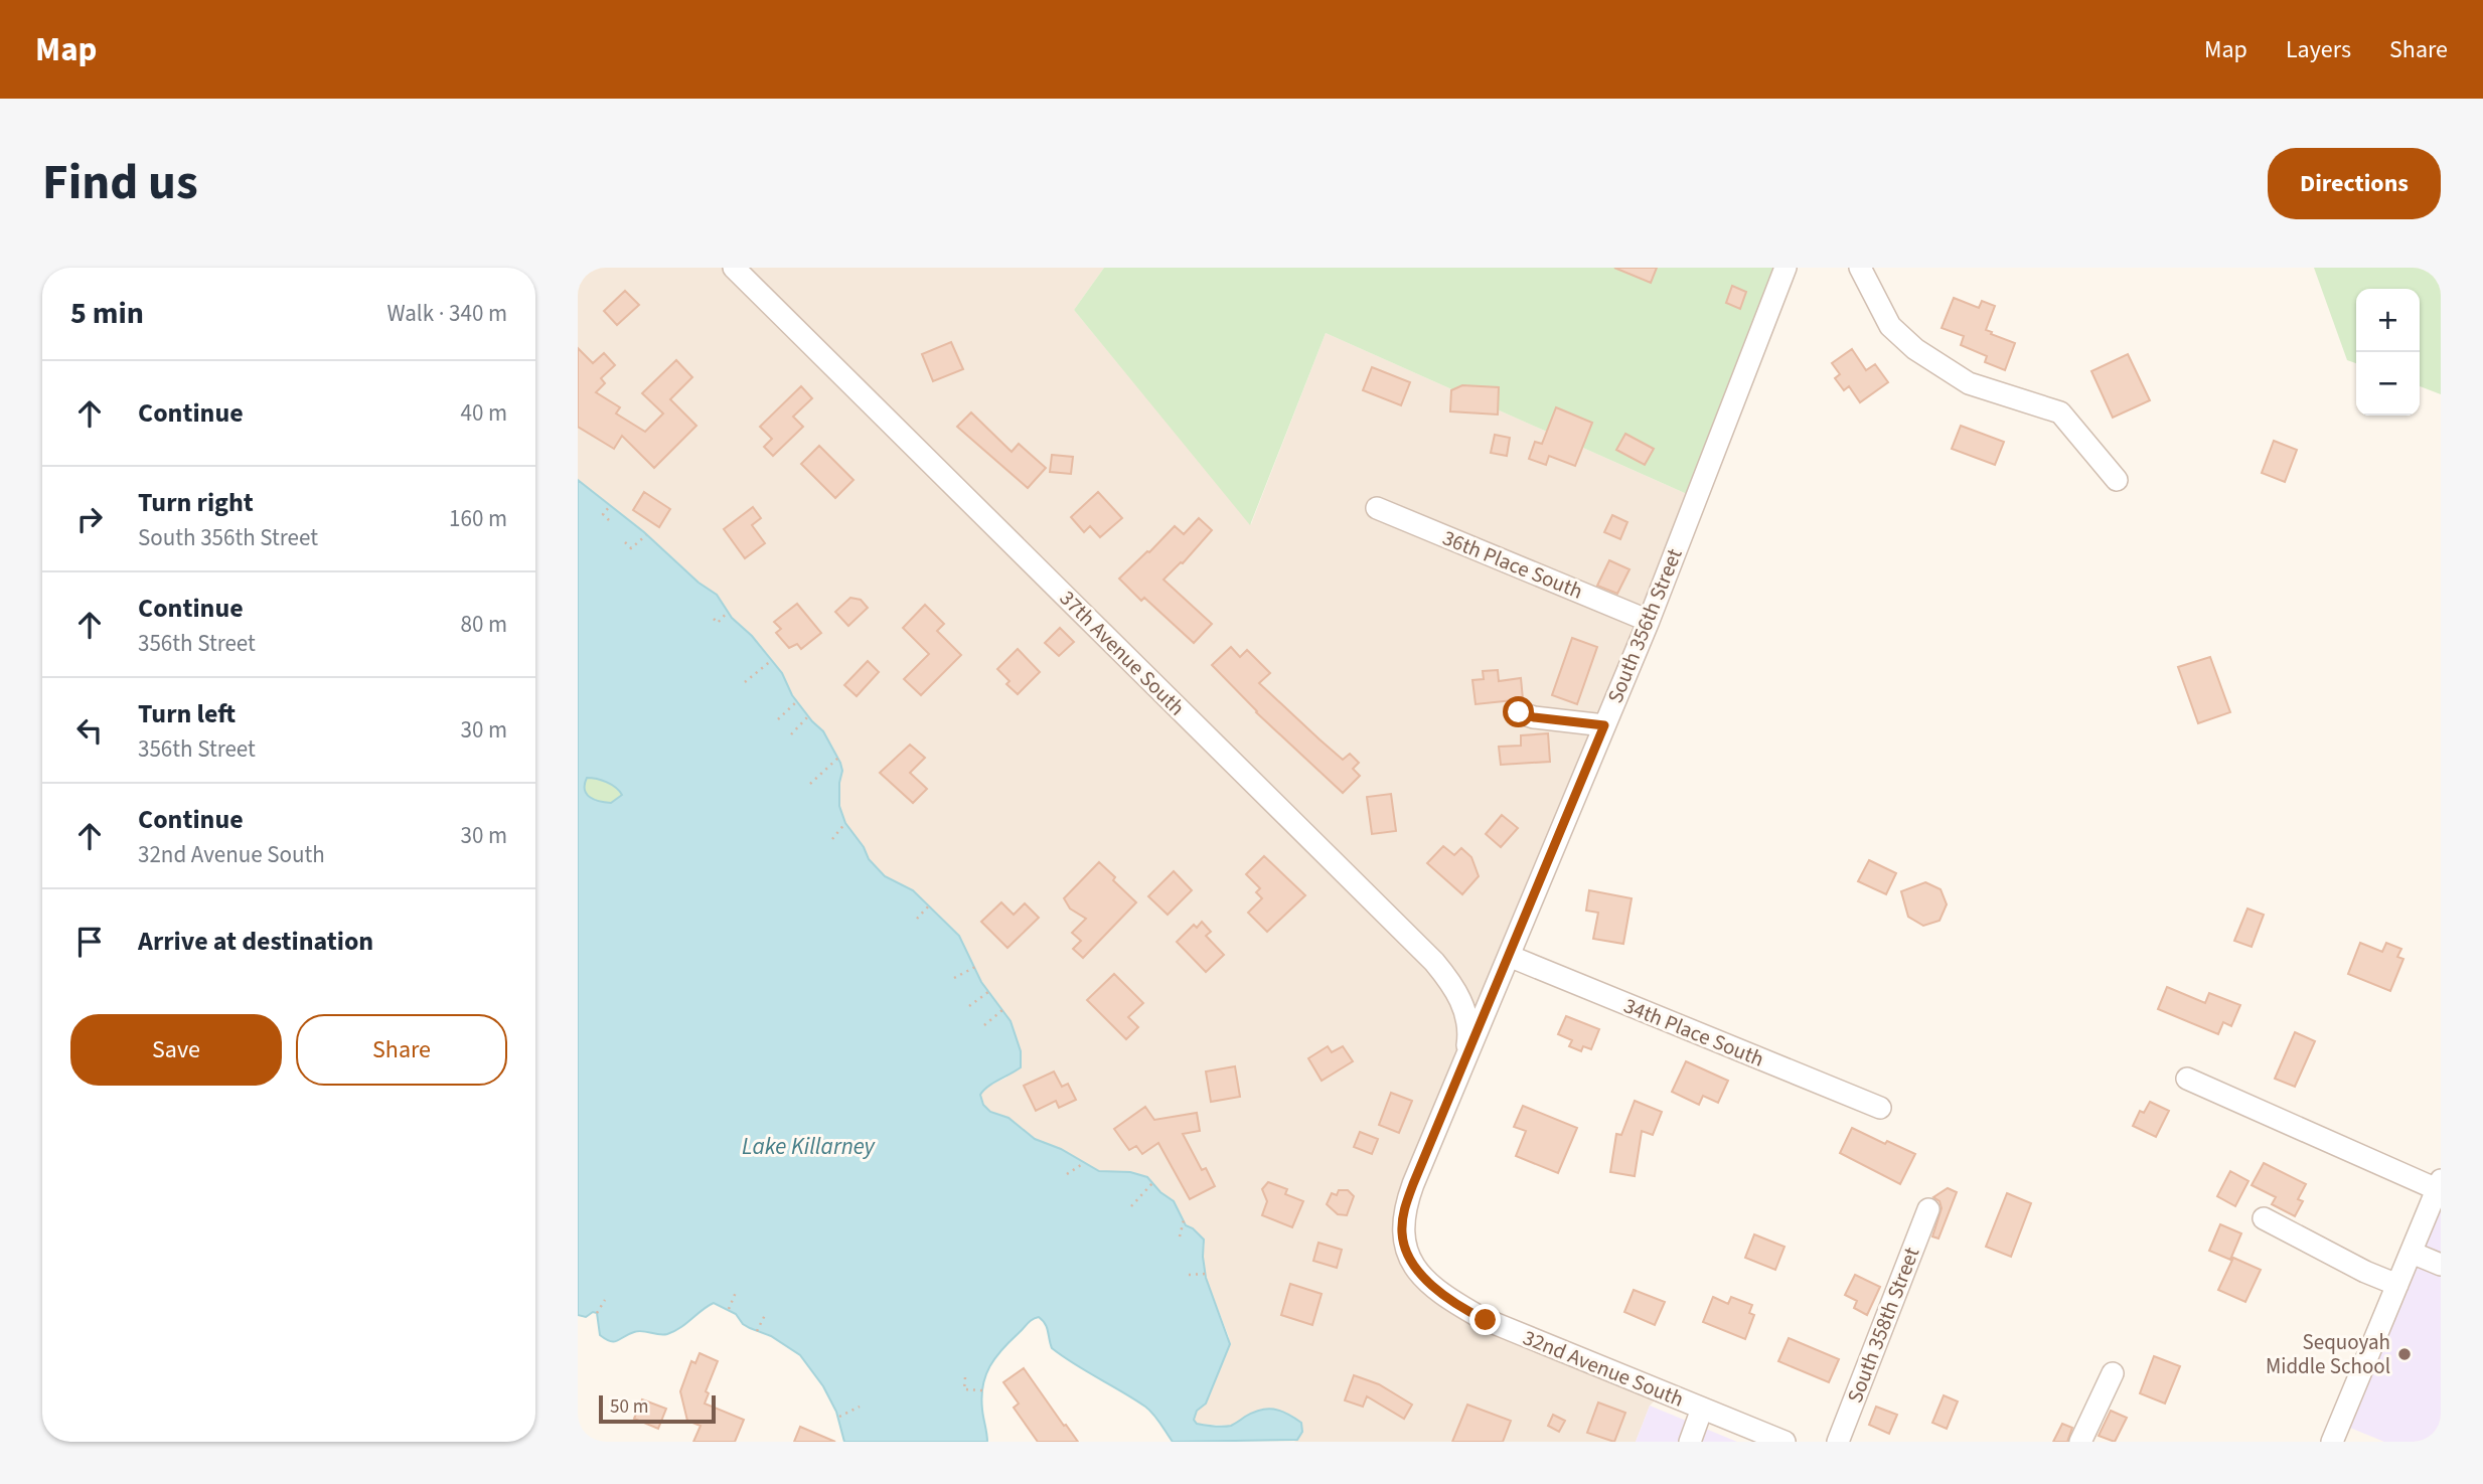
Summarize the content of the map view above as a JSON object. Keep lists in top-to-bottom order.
{
  "streets": {
    "street": [
      "36th Place South",
      "South 356th Street",
      "37th Avenue South",
      "34th Place South",
      "South 358th Street",
      "32nd Avenue South"
    ]
  },
  "crossings": [
    ["36th Place South", "South 356th Street"],
    ["South 356th Street", "37th Avenue South"],
    ["South 356th Street", "34th Place South"],
    ["South 356th Street", "32nd Avenue South"],
    ["37th Avenue South", "32nd Avenue South"]
  ],
  "water": ["Lake Killarney"],
  "places": ["Sequoyah Middle School"],
  "scale_bar": "50 m",
  "page": {
    "header": "Map",
    "nav": ["Map", "Layers", "Share"],
    "title": "Find us",
    "buttons": [
      "Directions",
      ["Save", "Share"]
    ],
    "heading": ["5 min", "Walk · 340 m"],
    "map_buttons": ["+", "−"],
    "list": [
      ["Continue", "40 m"],
      ["Turn right", "South 356th Street", "160 m"],
      ["Continue", "356th Street", "80 m"],
      ["Turn left", "356th Street", "30 m"],
      ["Continue", "32nd Avenue South", "30 m"],
      "Arrive at destination"
    ],
    "scale": "50 m"
  }
}
